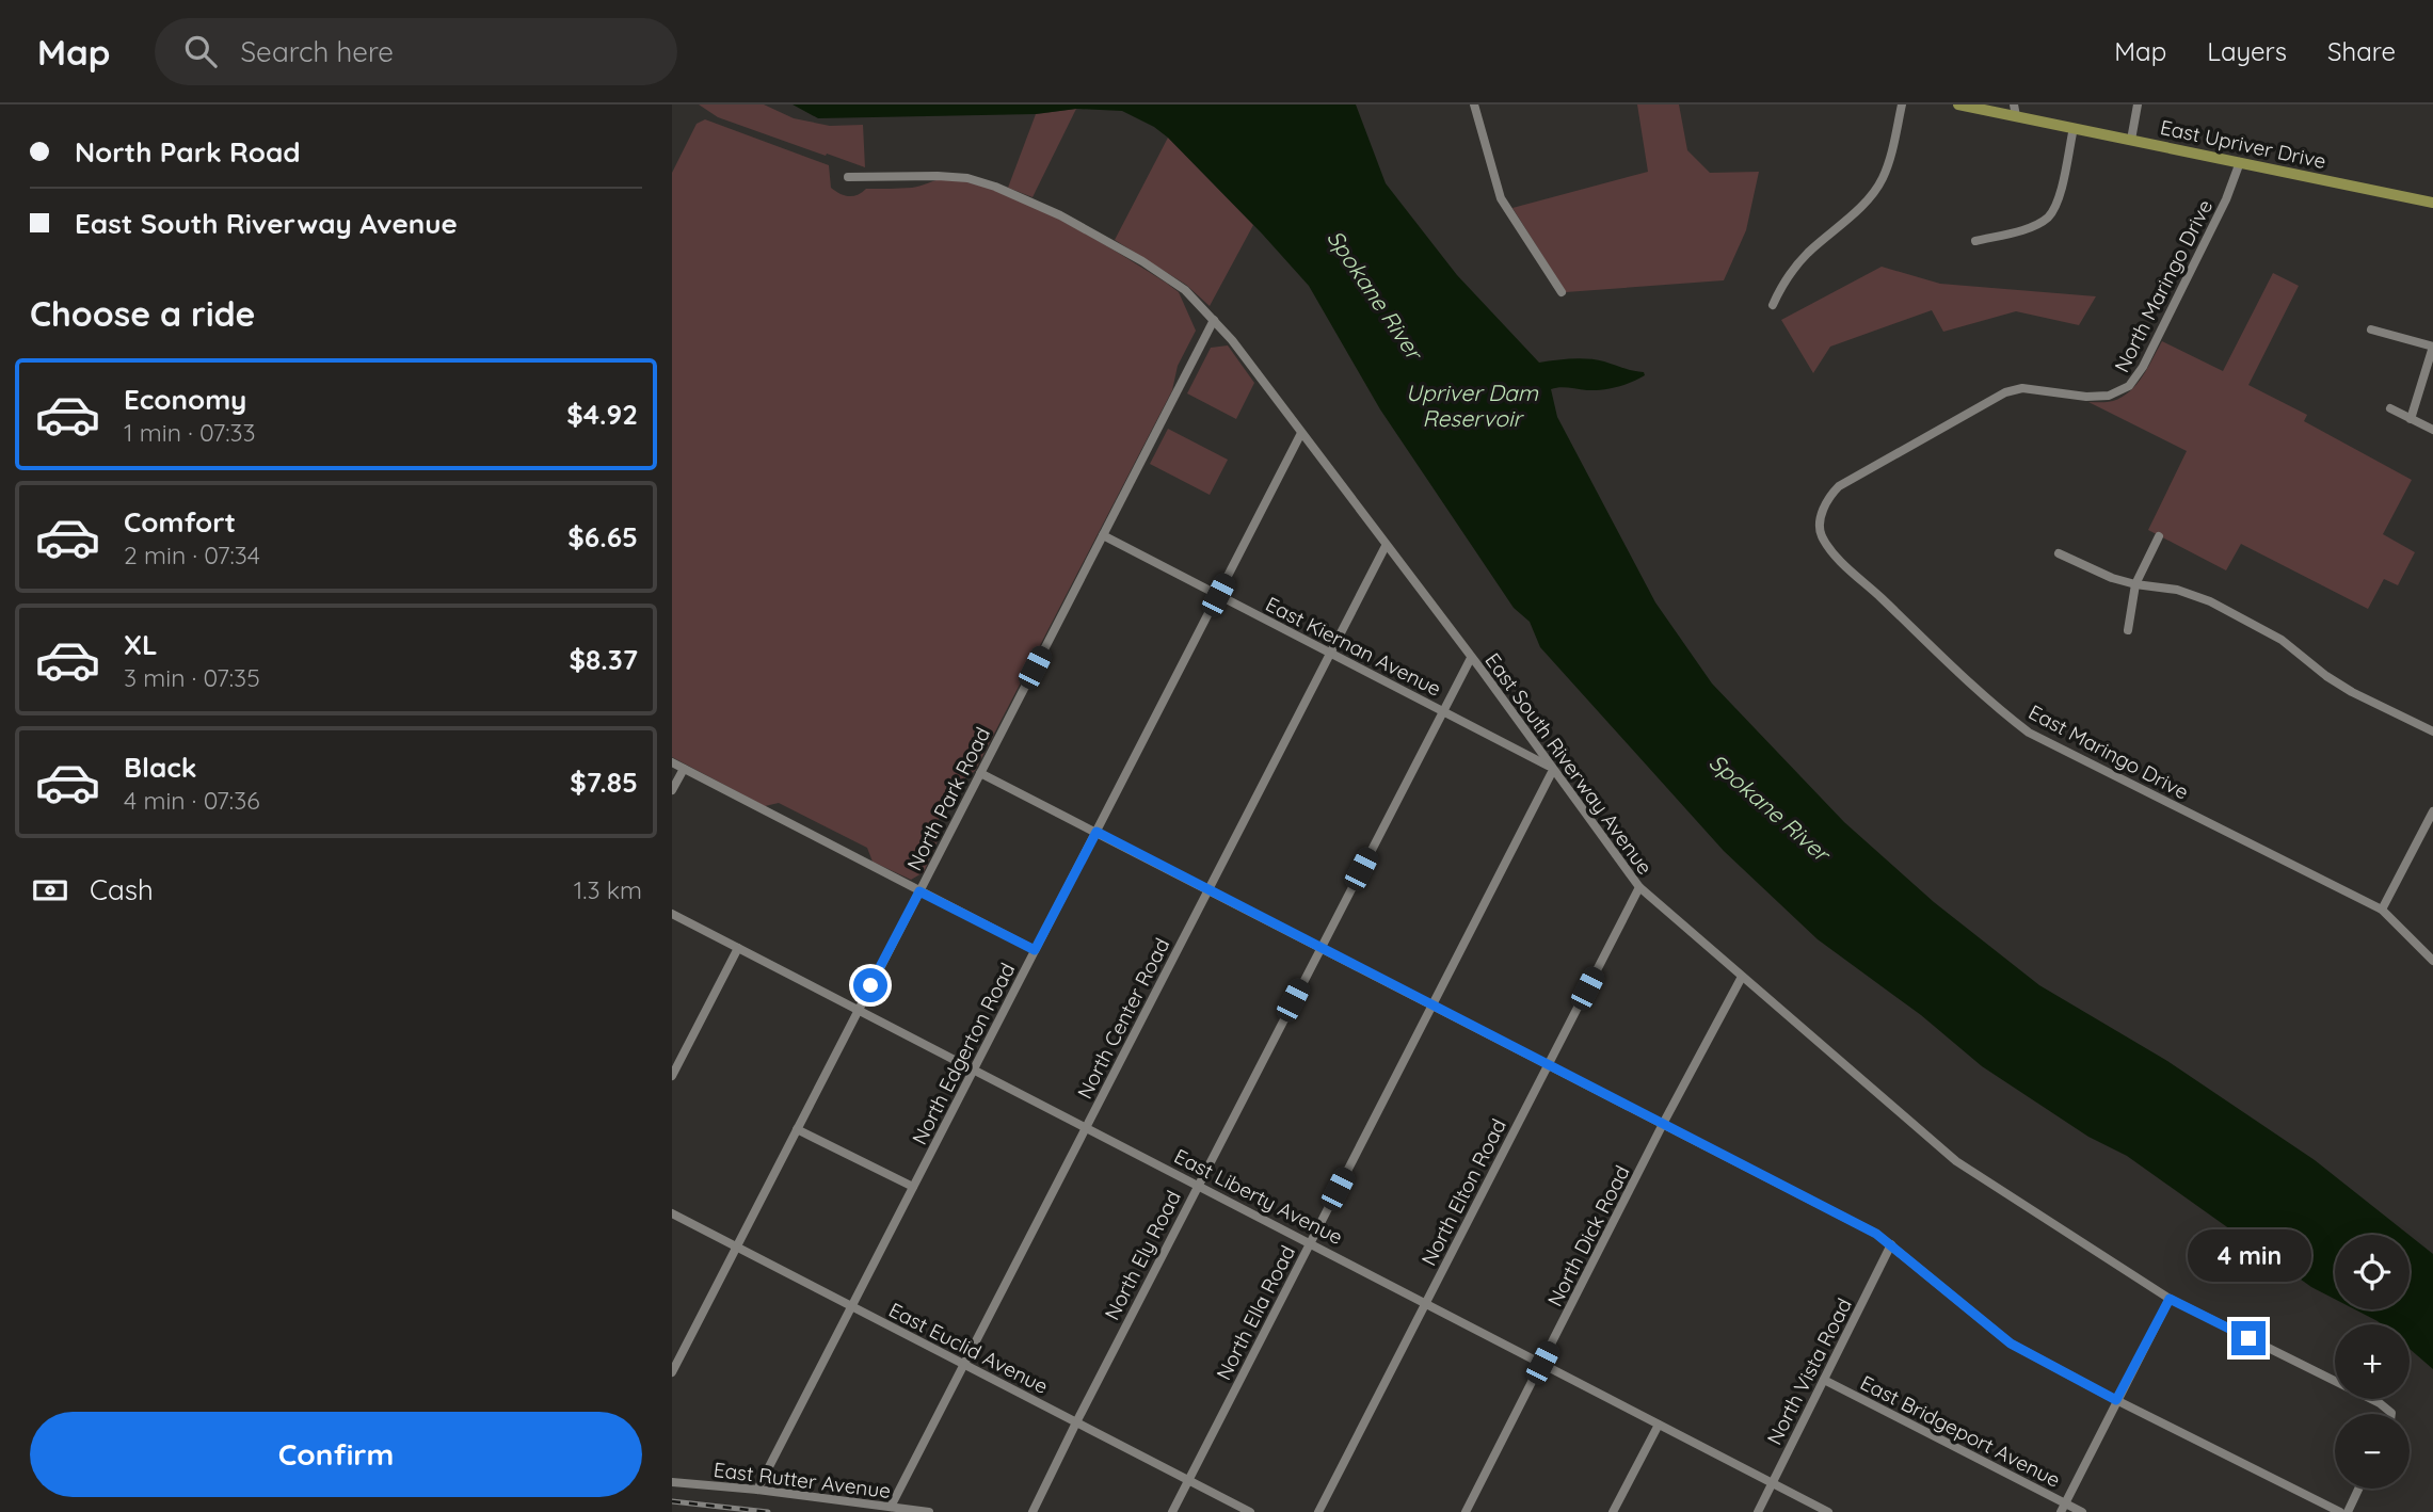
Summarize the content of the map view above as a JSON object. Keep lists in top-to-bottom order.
{
  "streets": {
    "main road": ["East Upriver Drive"],
    "street": [
      "North Maringo Drive",
      "East Kiernan Avenue",
      "East Maringo Drive",
      "East South Riverway Avenue",
      "North Park Road",
      "North Center Road",
      "North Edgerton Road",
      "North Elton Road",
      "East Liberty Avenue",
      "North Dick Road",
      "North Ely Road",
      "North Ella Road",
      "East Euclid Avenue",
      "North Vista Road",
      "East Bridgeport Avenue",
      "East Rutter Avenue"
    ]
  },
  "crossings": [
    ["East Upriver Drive", "North Maringo Drive"],
    ["North Maringo Drive", "East Maringo Drive"],
    ["East Kiernan Avenue", "East South Riverway Avenue"],
    ["East Kiernan Avenue", "North Park Road"],
    ["East Kiernan Avenue", "North Center Road"],
    ["East Kiernan Avenue", "North Edgerton Road"],
    ["East Kiernan Avenue", "North Ely Road"],
    ["East Kiernan Avenue", "North Ella Road"],
    ["East South Riverway Avenue", "North Park Road"],
    ["East South Riverway Avenue", "North Center Road"],
    ["East South Riverway Avenue", "North Edgerton Road"],
    ["East South Riverway Avenue", "North Elton Road"],
    ["East South Riverway Avenue", "North Dick Road"],
    ["East South Riverway Avenue", "North Ely Road"],
    ["East South Riverway Avenue", "North Ella Road"],
    ["North Park Road", "East Liberty Avenue"],
    ["North Park Road", "East Euclid Avenue"],
    ["North Center Road", "East Liberty Avenue"],
    ["North Center Road", "East Euclid Avenue"],
    ["North Center Road", "East Rutter Avenue"],
    ["North Edgerton Road", "East Liberty Avenue"],
    ["North Edgerton Road", "East Euclid Avenue"],
    ["North Edgerton Road", "East Rutter Avenue"],
    ["North Elton Road", "East Liberty Avenue"],
    ["East Liberty Avenue", "North Dick Road"],
    ["East Liberty Avenue", "North Ely Road"],
    ["East Liberty Avenue", "North Ella Road"],
    ["East Liberty Avenue", "North Vista Road"],
    ["North Ely Road", "East Euclid Avenue"],
    ["North Ella Road", "East Euclid Avenue"],
    ["North Vista Road", "East Bridgeport Avenue"]
  ],
  "water": ["Spokane River", "Upriver Dam Reservoir"],
  "page": {
    "header": "Map",
    "search": "Search here",
    "nav": ["Map", "Layers", "Share"],
    "banner": ["North Park Road", "East South Riverway Avenue"],
    "heading": "Choose a ride",
    "list": [
      {
        "name": "Economy",
        "note": "1 min · 07:33",
        "value": "$4.92"
      },
      {
        "name": "Comfort",
        "note": "2 min · 07:34",
        "value": "$6.65"
      },
      {
        "name": "XL",
        "note": "3 min · 07:35",
        "value": "$8.37"
      },
      {
        "name": "Black",
        "note": "4 min · 07:36",
        "value": "$7.85"
      }
    ],
    "pay": ["Cash", "1.3 km"],
    "bubble": "4 min",
    "map_buttons": ["+", "−"],
    "buttons": "Confirm"
  }
}
